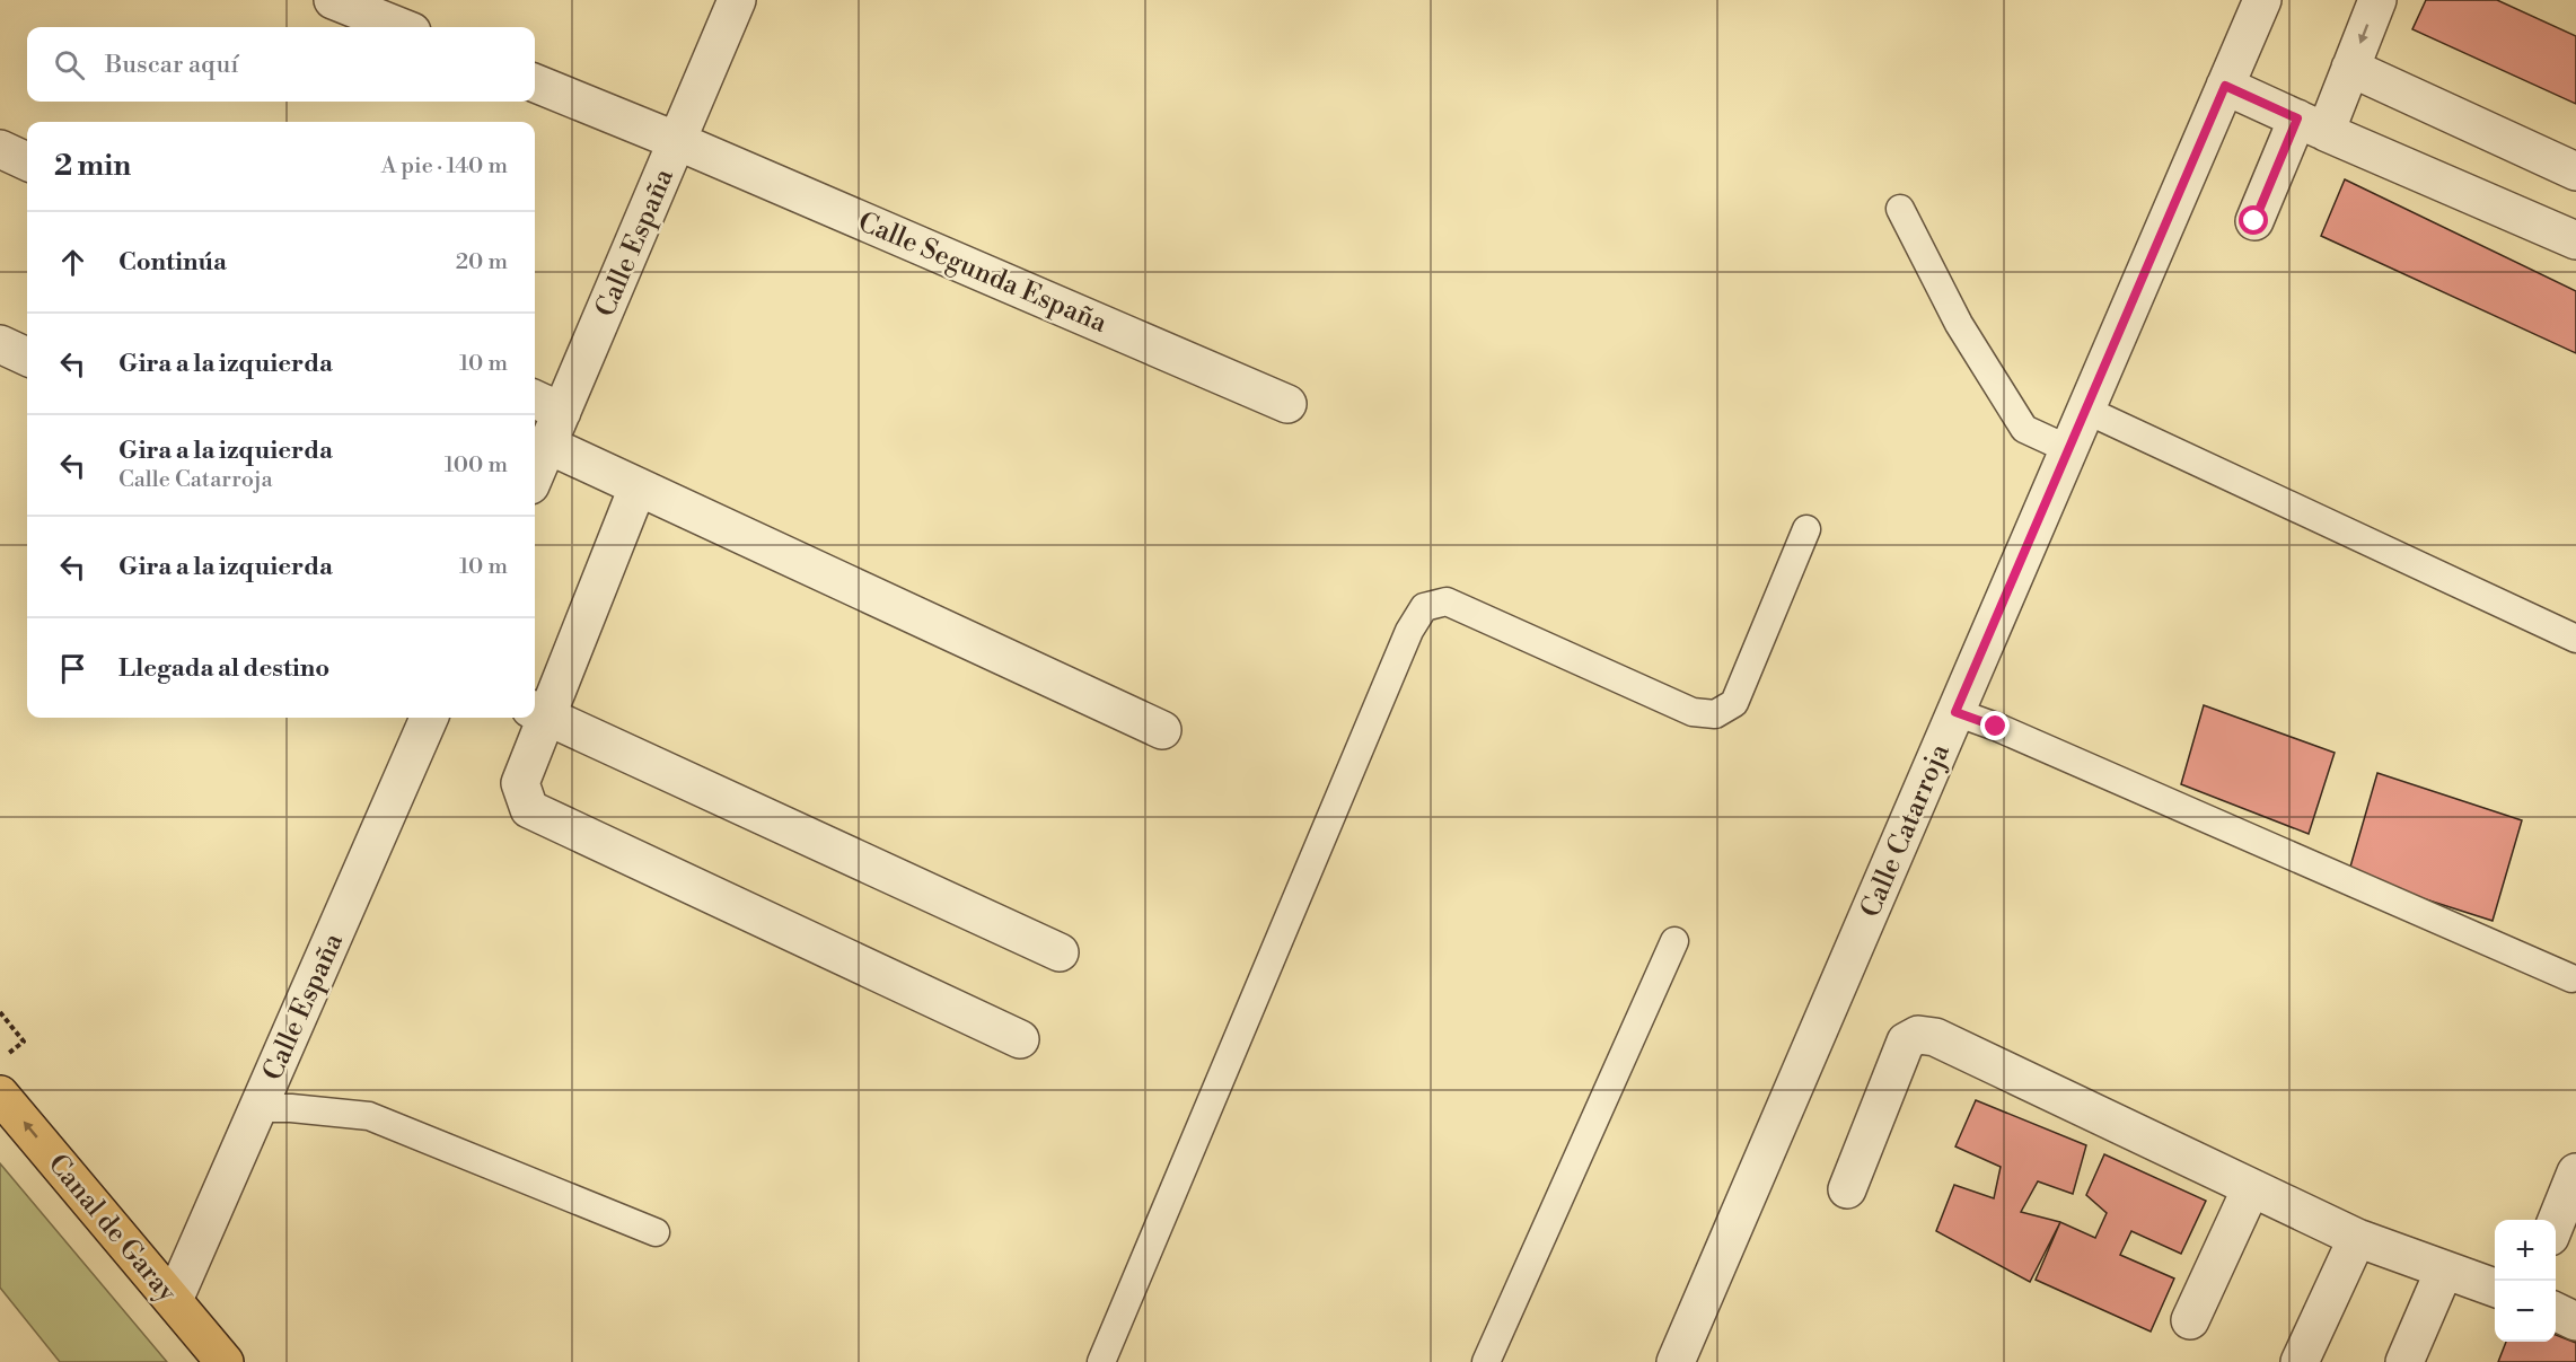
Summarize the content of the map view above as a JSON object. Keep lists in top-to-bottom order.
{
  "streets": {
    "highway": ["Canal de Garay"],
    "street": ["Calle España", "Calle Segunda España", "Calle Catarroja"]
  },
  "crossings": [
    ["Calle España", "Calle Segunda España"],
    ["Calle España", "Canal de Garay"]
  ],
  "one_way": ["Canal de Garay"],
  "page": {
    "search": "Buscar aquí",
    "heading": ["2 min", "A pie · 140 m"],
    "list": [
      ["Continúa", "20 m"],
      ["Gira a la izquierda", "10 m"],
      ["Gira a la izquierda", "Calle Catarroja", "100 m"],
      ["Gira a la izquierda", "10 m"],
      "Llegada al destino"
    ],
    "map_buttons": ["+", "−"]
  }
}
